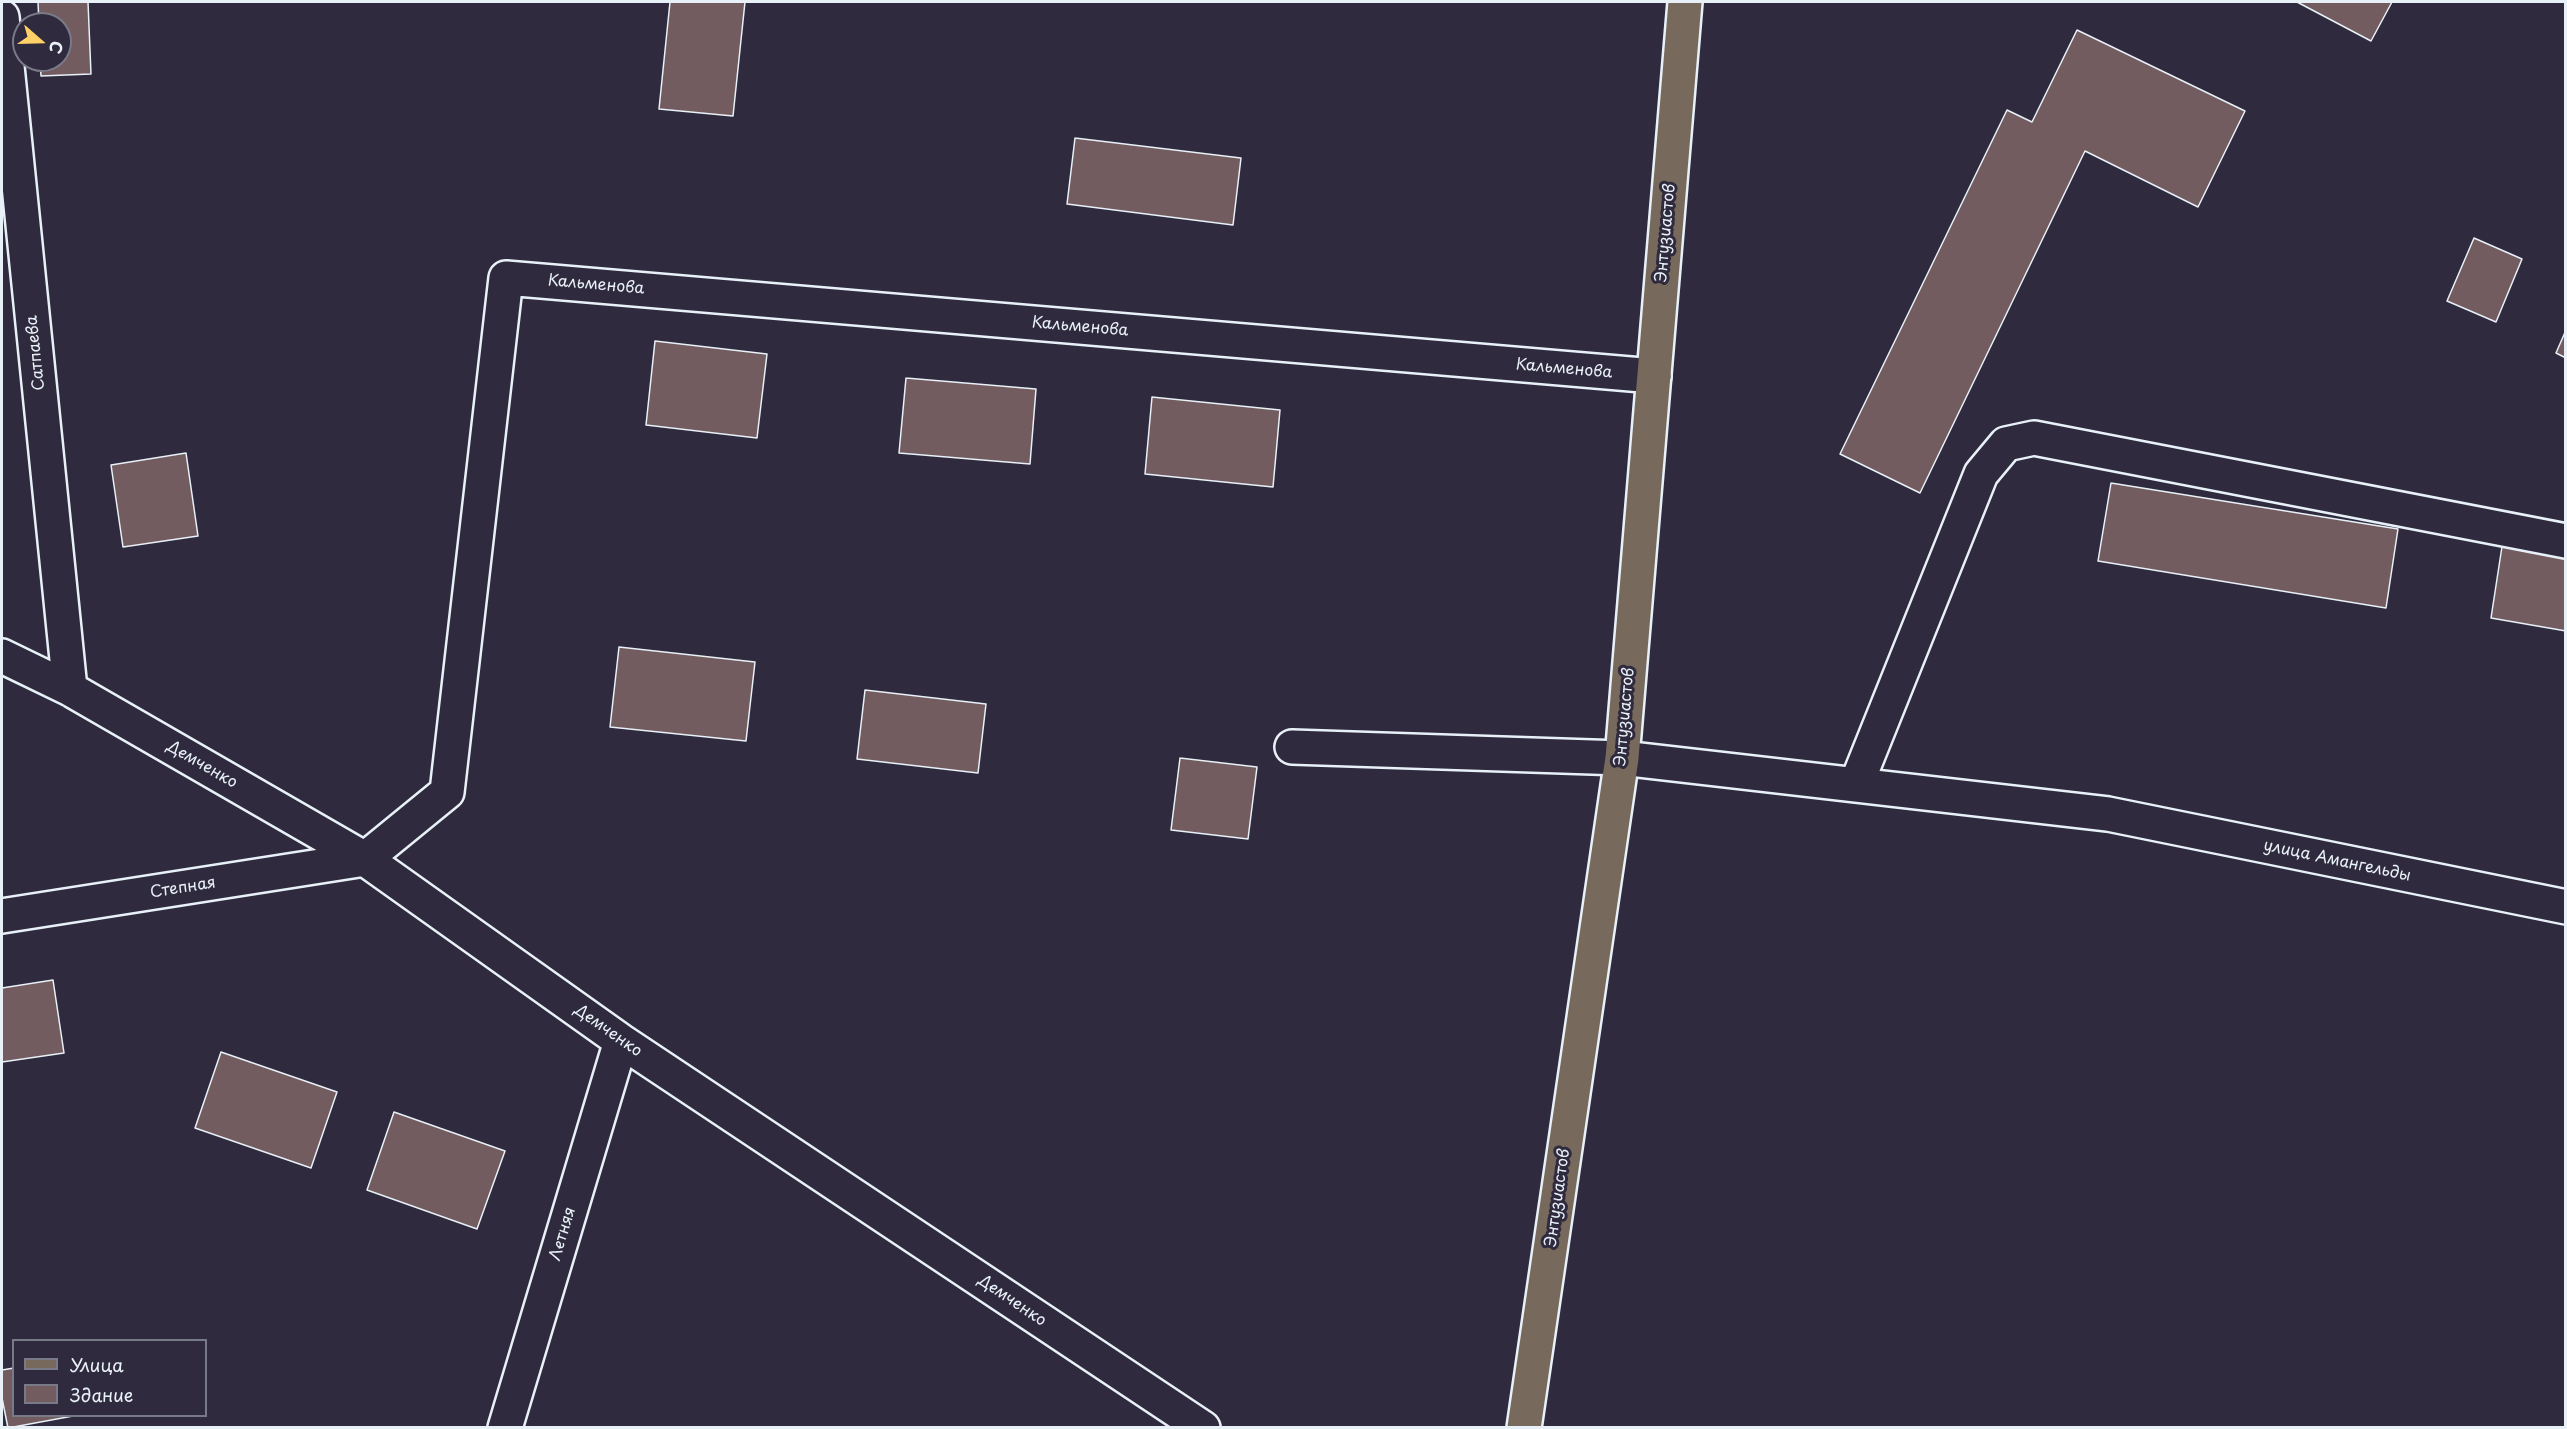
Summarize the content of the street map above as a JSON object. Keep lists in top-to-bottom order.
{
  "streets": {
    "main road": ["Энтузиастов"],
    "street": [
      "Кальменова",
      "Сатпаева",
      "Демченко",
      "улица Амангельды",
      "Степная",
      "Летняя"
    ]
  },
  "crossings": [
    ["Энтузиастов", "Кальменова"],
    ["Энтузиастов", "улица Амангельды"],
    ["Кальменова", "Демченко"],
    ["Кальменова", "Степная"],
    ["Сатпаева", "Демченко"],
    ["Демченко", "Степная"],
    ["Демченко", "Летняя"]
  ],
  "legend": ["Улица", "Здание"],
  "north": "right"
}
